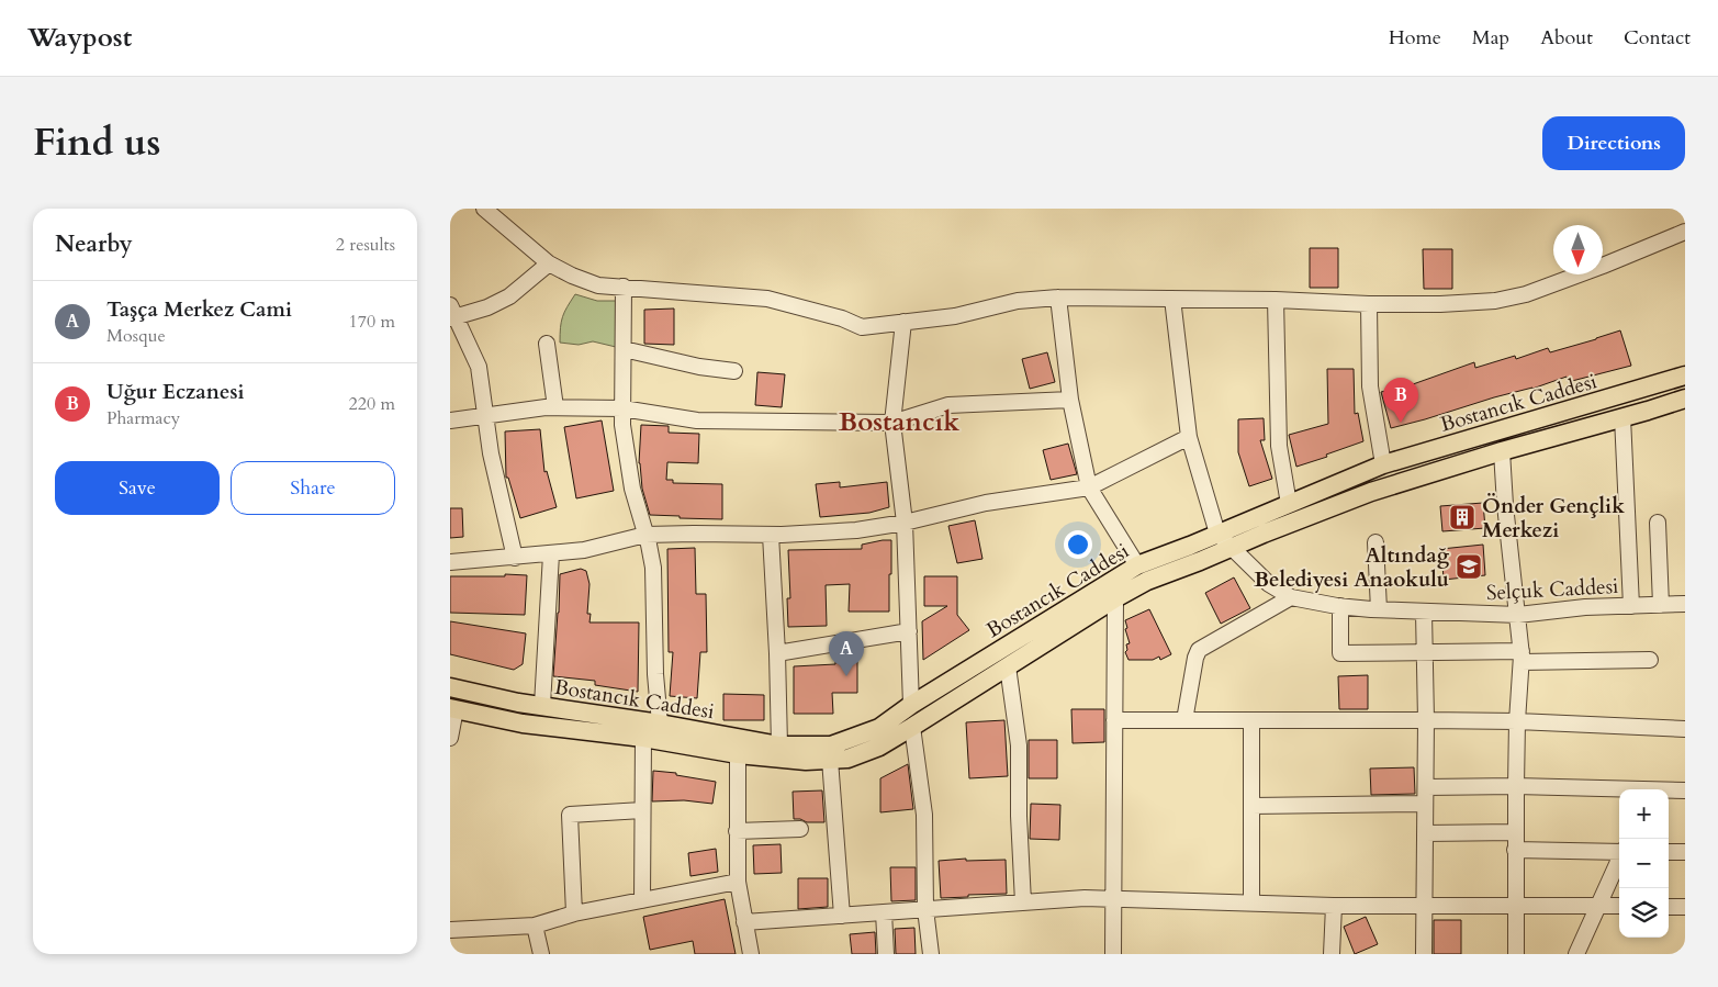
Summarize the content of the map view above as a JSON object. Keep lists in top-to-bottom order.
{
  "streets": {
    "main road": ["Bostancık Caddesi"],
    "street": ["Selçuk Caddesi"]
  },
  "crossings": [
    ["Bostancık Caddesi", "Selçuk Caddesi"]
  ],
  "districts": ["Bostancık"],
  "places": {
    "building": ["Önder Gençlik Merkezi"],
    "school or university": ["Altındağ Belediyesi Anaokulu"]
  },
  "north": "bottom",
  "page": {
    "header": "Waypost",
    "nav": [
      "Home",
      "Map",
      "About",
      "Contact"
    ],
    "title": "Find us",
    "buttons": [
      "Directions",
      ["Save", "Share"]
    ],
    "heading": ["Nearby", "2 results"],
    "list": [
      {
        "mark": "A",
        "name": "Taşça Merkez Cami",
        "note": "Mosque",
        "value": "170 m"
      },
      {
        "mark": "B",
        "name": "Uğur Eczanesi",
        "note": "Pharmacy",
        "value": "220 m"
      }
    ],
    "pins": ["B", "A"],
    "map_buttons": ["+", "−"]
  }
}
